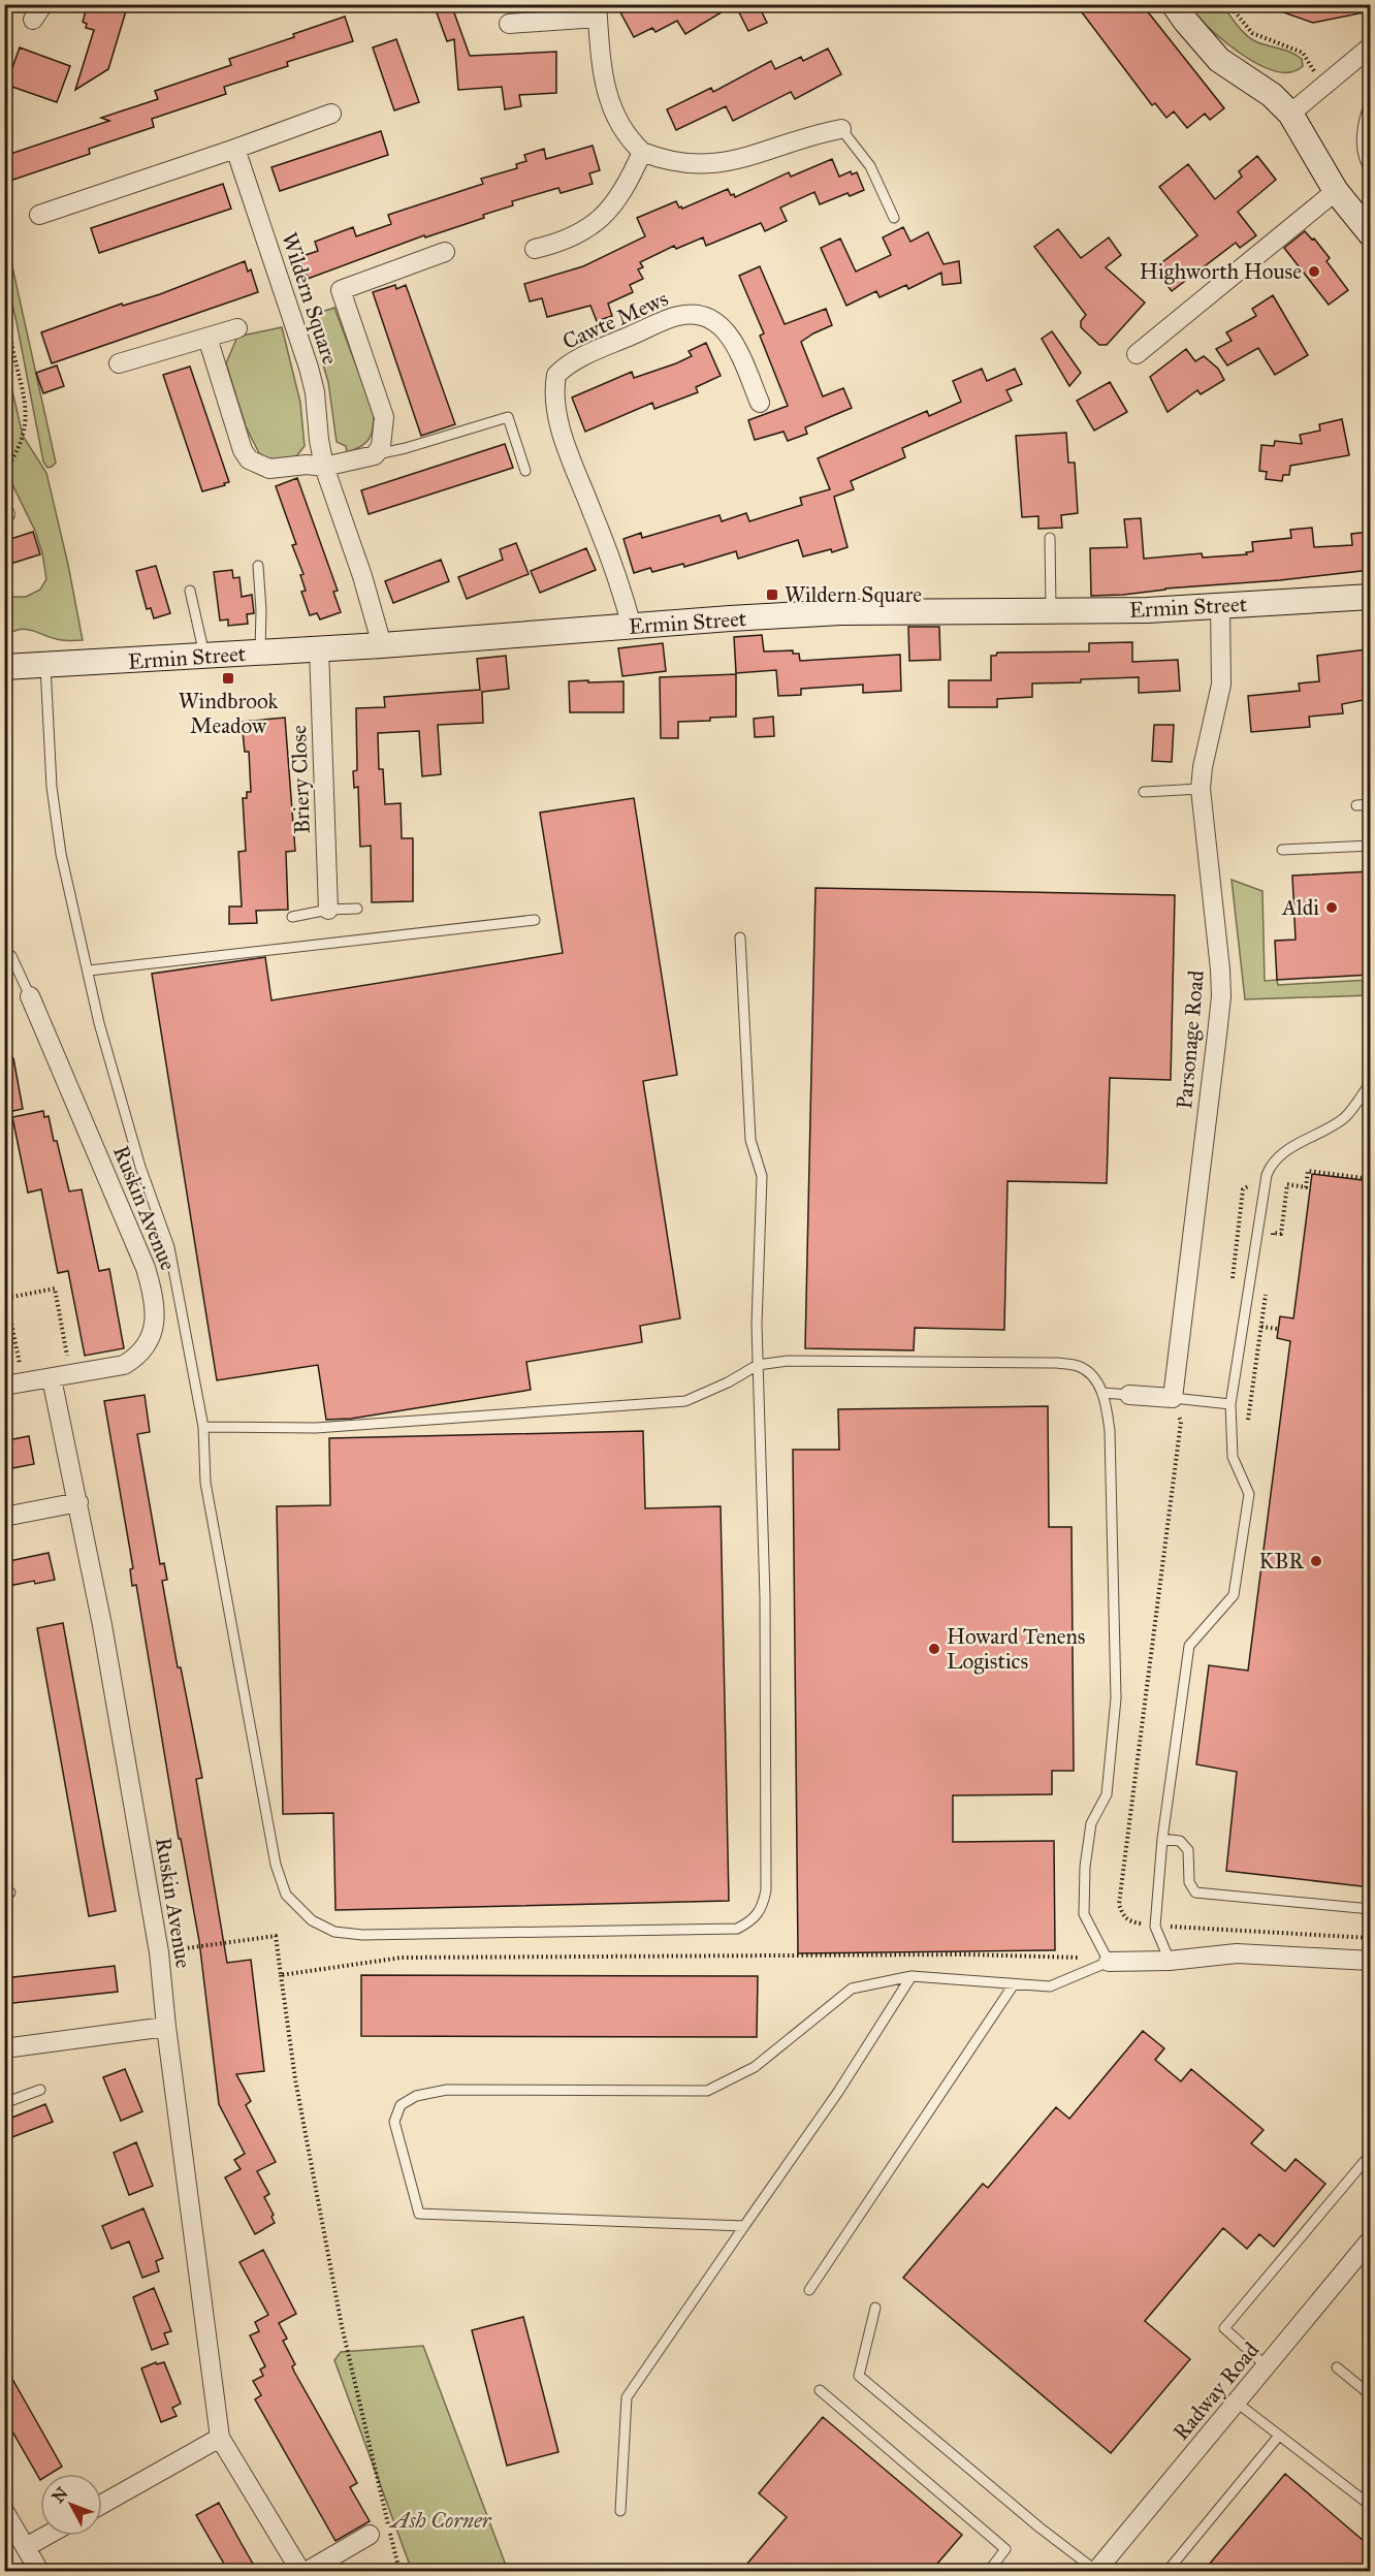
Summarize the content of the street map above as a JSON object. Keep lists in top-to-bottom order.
{
  "streets": {
    "main road": ["Ermin Street"],
    "street": [
      "Wildern Square",
      "Cawte Mews",
      "Briery Close",
      "Parsonage Road",
      "Ruskin Avenue",
      "Radway Road"
    ]
  },
  "crossings": [
    ["Wildern Square", "Ermin Street"],
    ["Cawte Mews", "Ermin Street"],
    ["Ermin Street", "Briery Close"],
    ["Ermin Street", "Parsonage Road"]
  ],
  "parks": ["Ash Corner"],
  "places": {
    "other": [
      "Highworth House",
      "Aldi",
      "KBR",
      "Howard Tenens Logistics"
    ],
    "transit": ["Wildern Square", "Windbrook Meadow"]
  },
  "north": "top left"
}
